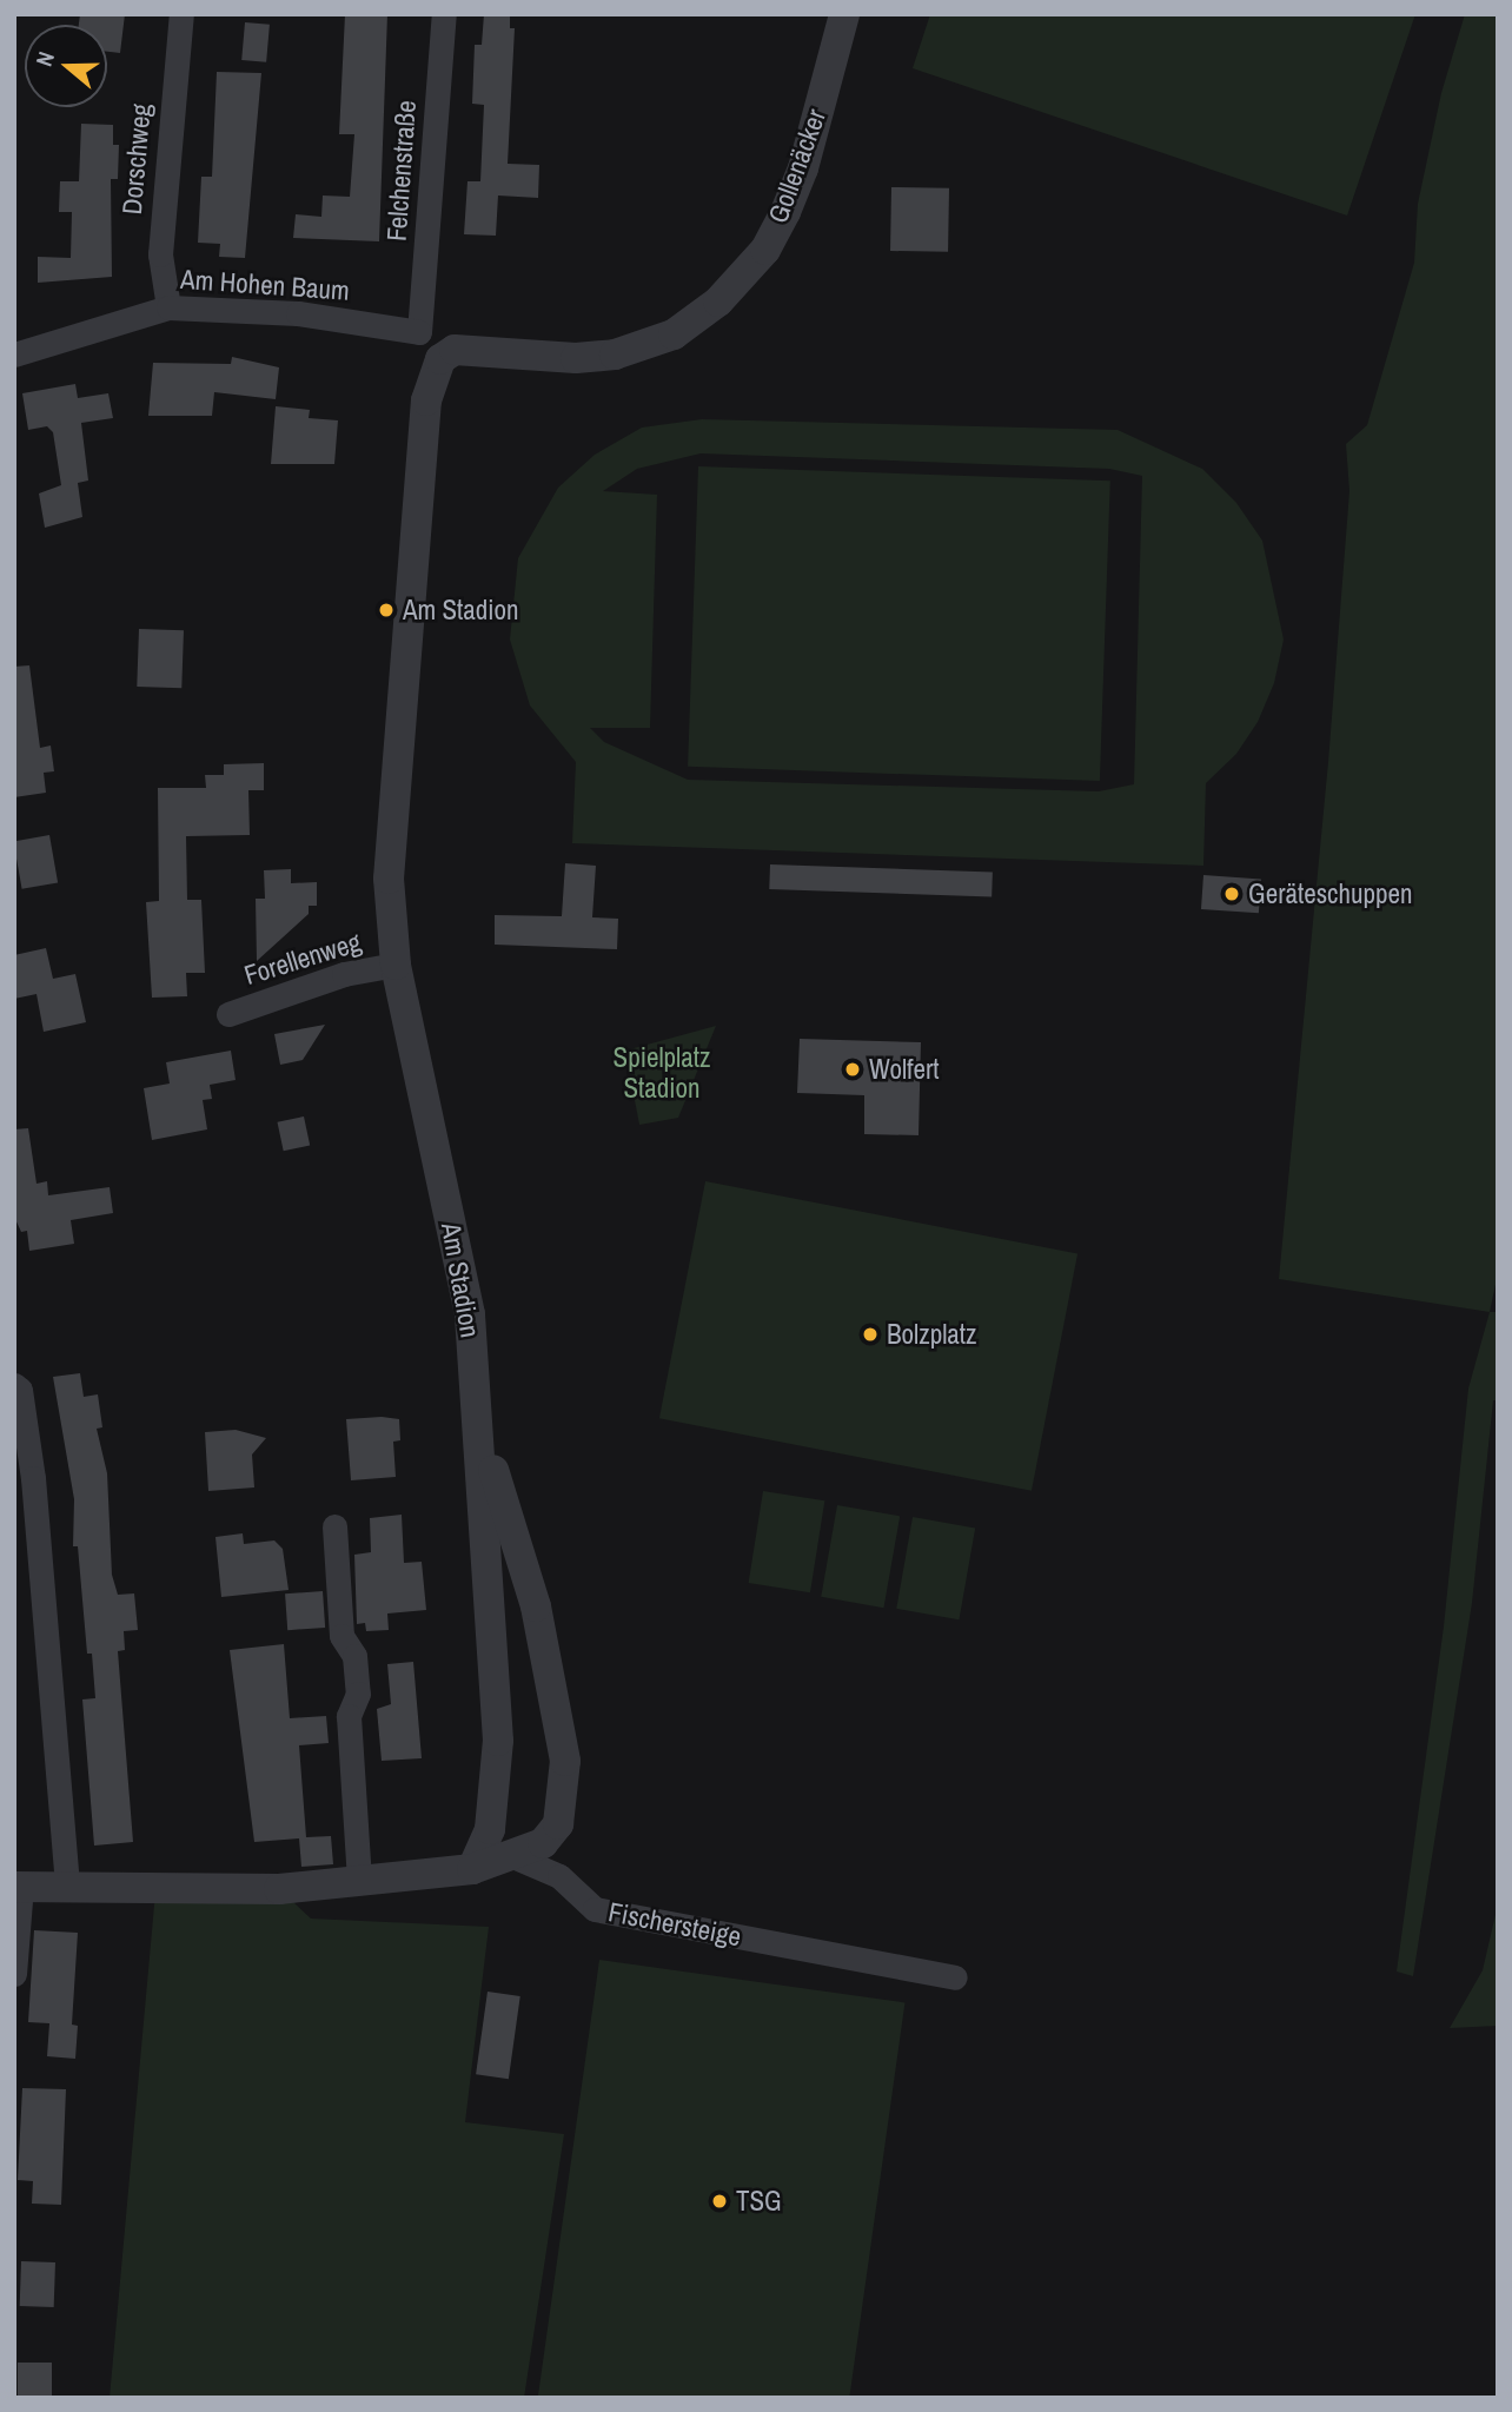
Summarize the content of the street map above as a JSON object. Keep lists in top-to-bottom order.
{
  "streets": {
    "street": [
      "Dorschweg",
      "Gollenäcker",
      "Felchenstraße",
      "Am Hohen Baum",
      "Forellenweg",
      "Am Stadion",
      "Fischersteige"
    ]
  },
  "crossings": [
    ["Dorschweg", "Am Hohen Baum"],
    ["Gollenäcker", "Am Stadion"],
    ["Felchenstraße", "Am Hohen Baum"],
    ["Forellenweg", "Am Stadion"],
    ["Am Stadion", "Fischersteige"]
  ],
  "parks": ["Spielplatz Stadion"],
  "places": [
    "Am Stadion",
    "Geräteschuppen",
    "Wolfert",
    "Bolzplatz",
    "TSG"
  ],
  "north": "left"
}
